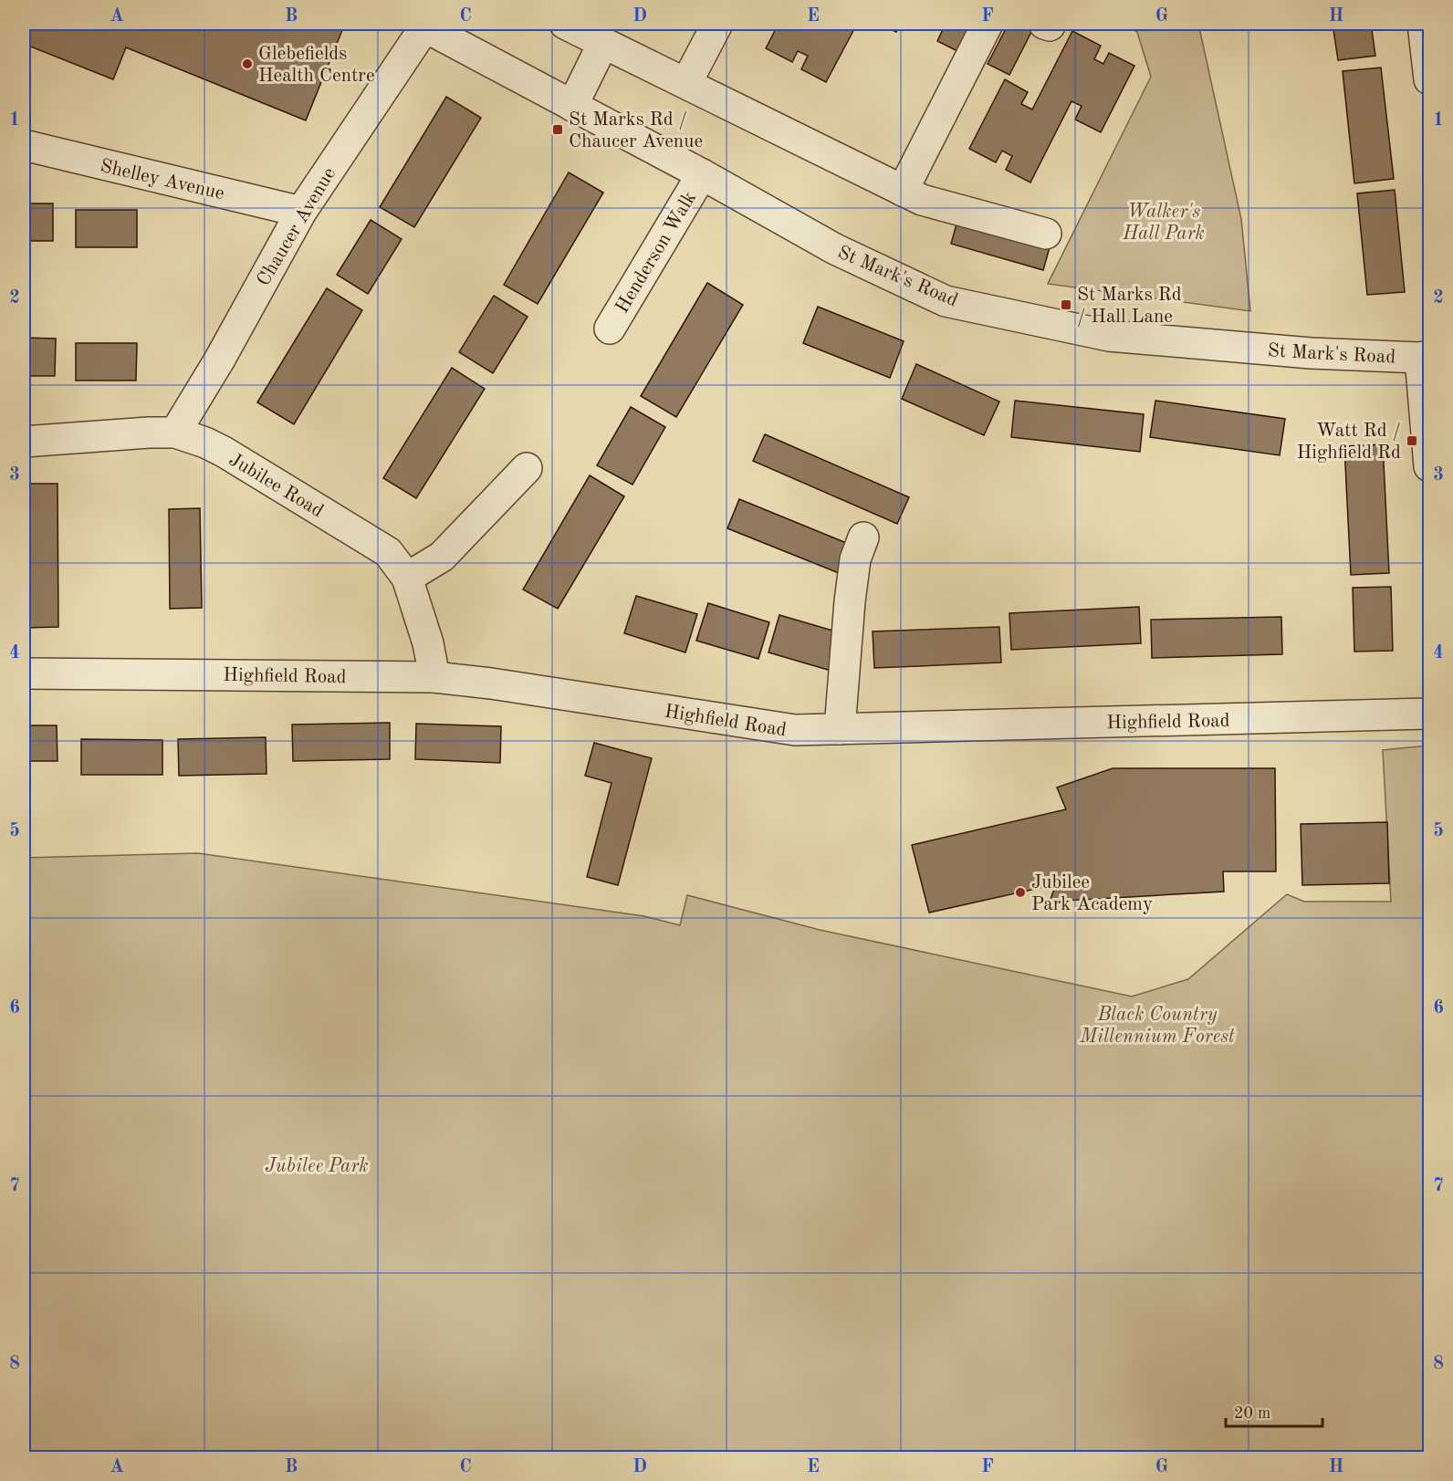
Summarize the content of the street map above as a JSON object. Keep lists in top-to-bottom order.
{
  "streets": {
    "street": [
      "Shelley Avenue",
      "Chaucer Avenue",
      "Henderson Walk",
      "St Mark's Road",
      "Jubilee Road",
      "Highfield Road"
    ]
  },
  "crossings": [
    ["Shelley Avenue", "Chaucer Avenue"],
    ["Chaucer Avenue", "St Mark's Road"],
    ["Chaucer Avenue", "Jubilee Road"],
    ["Henderson Walk", "St Mark's Road"],
    ["Jubilee Road", "Highfield Road"]
  ],
  "parks": ["Walker's Hall Park", "Black Country Millennium Forest", "Jubilee Park"],
  "places": {
    "other": ["Glebefields Health Centre", "Jubilee Park Academy"],
    "transit": ["St Marks Rd / Chaucer Avenue", "St Marks Rd / Hall Lane", "Watt Rd / Highfield Rd"]
  },
  "scale_bar": "20 m",
  "grid": {
    "columns": [
      "A",
      "B",
      "C",
      "D",
      "E",
      "F",
      "G",
      "H"
    ],
    "rows": [
      "1",
      "2",
      "3",
      "4",
      "5",
      "6",
      "7",
      "8"
    ]
  }
}
